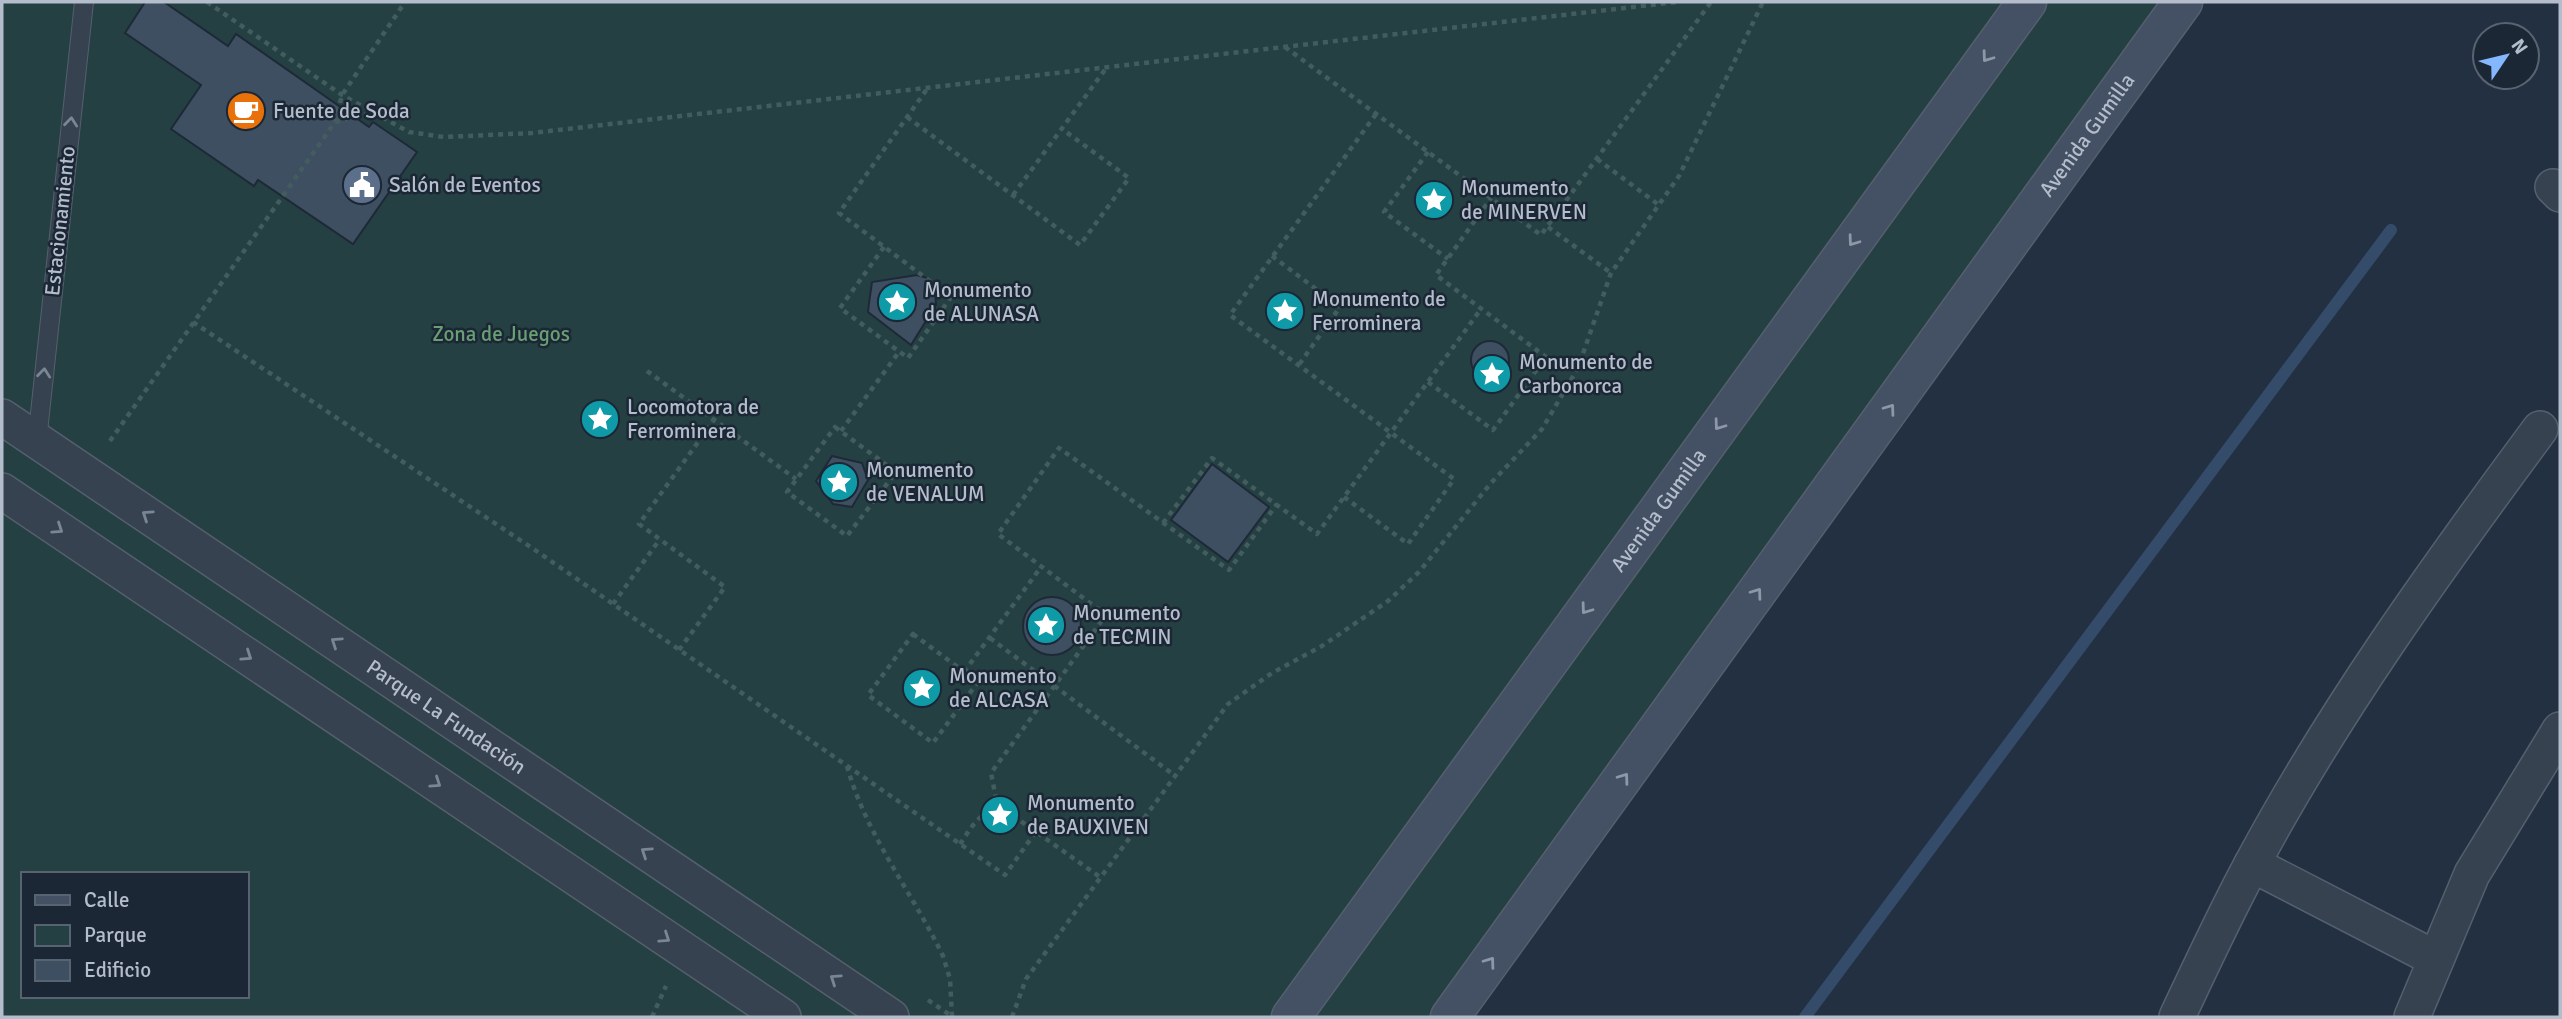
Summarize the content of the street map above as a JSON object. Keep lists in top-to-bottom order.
{
  "streets": {
    "main road": ["Avenida Gumilla"],
    "street": ["Parque La Fundación"],
    "lane": ["Estacionamiento"]
  },
  "crossings": [
    ["Estacionamiento", "Parque La Fundación"]
  ],
  "one_way": ["Estacionamiento"],
  "parks": ["Zona de Juegos"],
  "places": {
    "cafe": ["Fuente de Soda"],
    "public building": ["Salón de Eventos"],
    "place": [
      "Monumento de MINERVEN",
      "Monumento de ALUNASA",
      "Monumento de Ferrominera",
      "Monumento de Carbonorca",
      "Locomotora de Ferrominera",
      "Monumento de VENALUM",
      "Monumento de TECMIN",
      "Monumento de ALCASA",
      "Monumento de BAUXIVEN"
    ]
  },
  "legend": ["Calle", "Parque", "Edificio"],
  "north": "top right"
}
